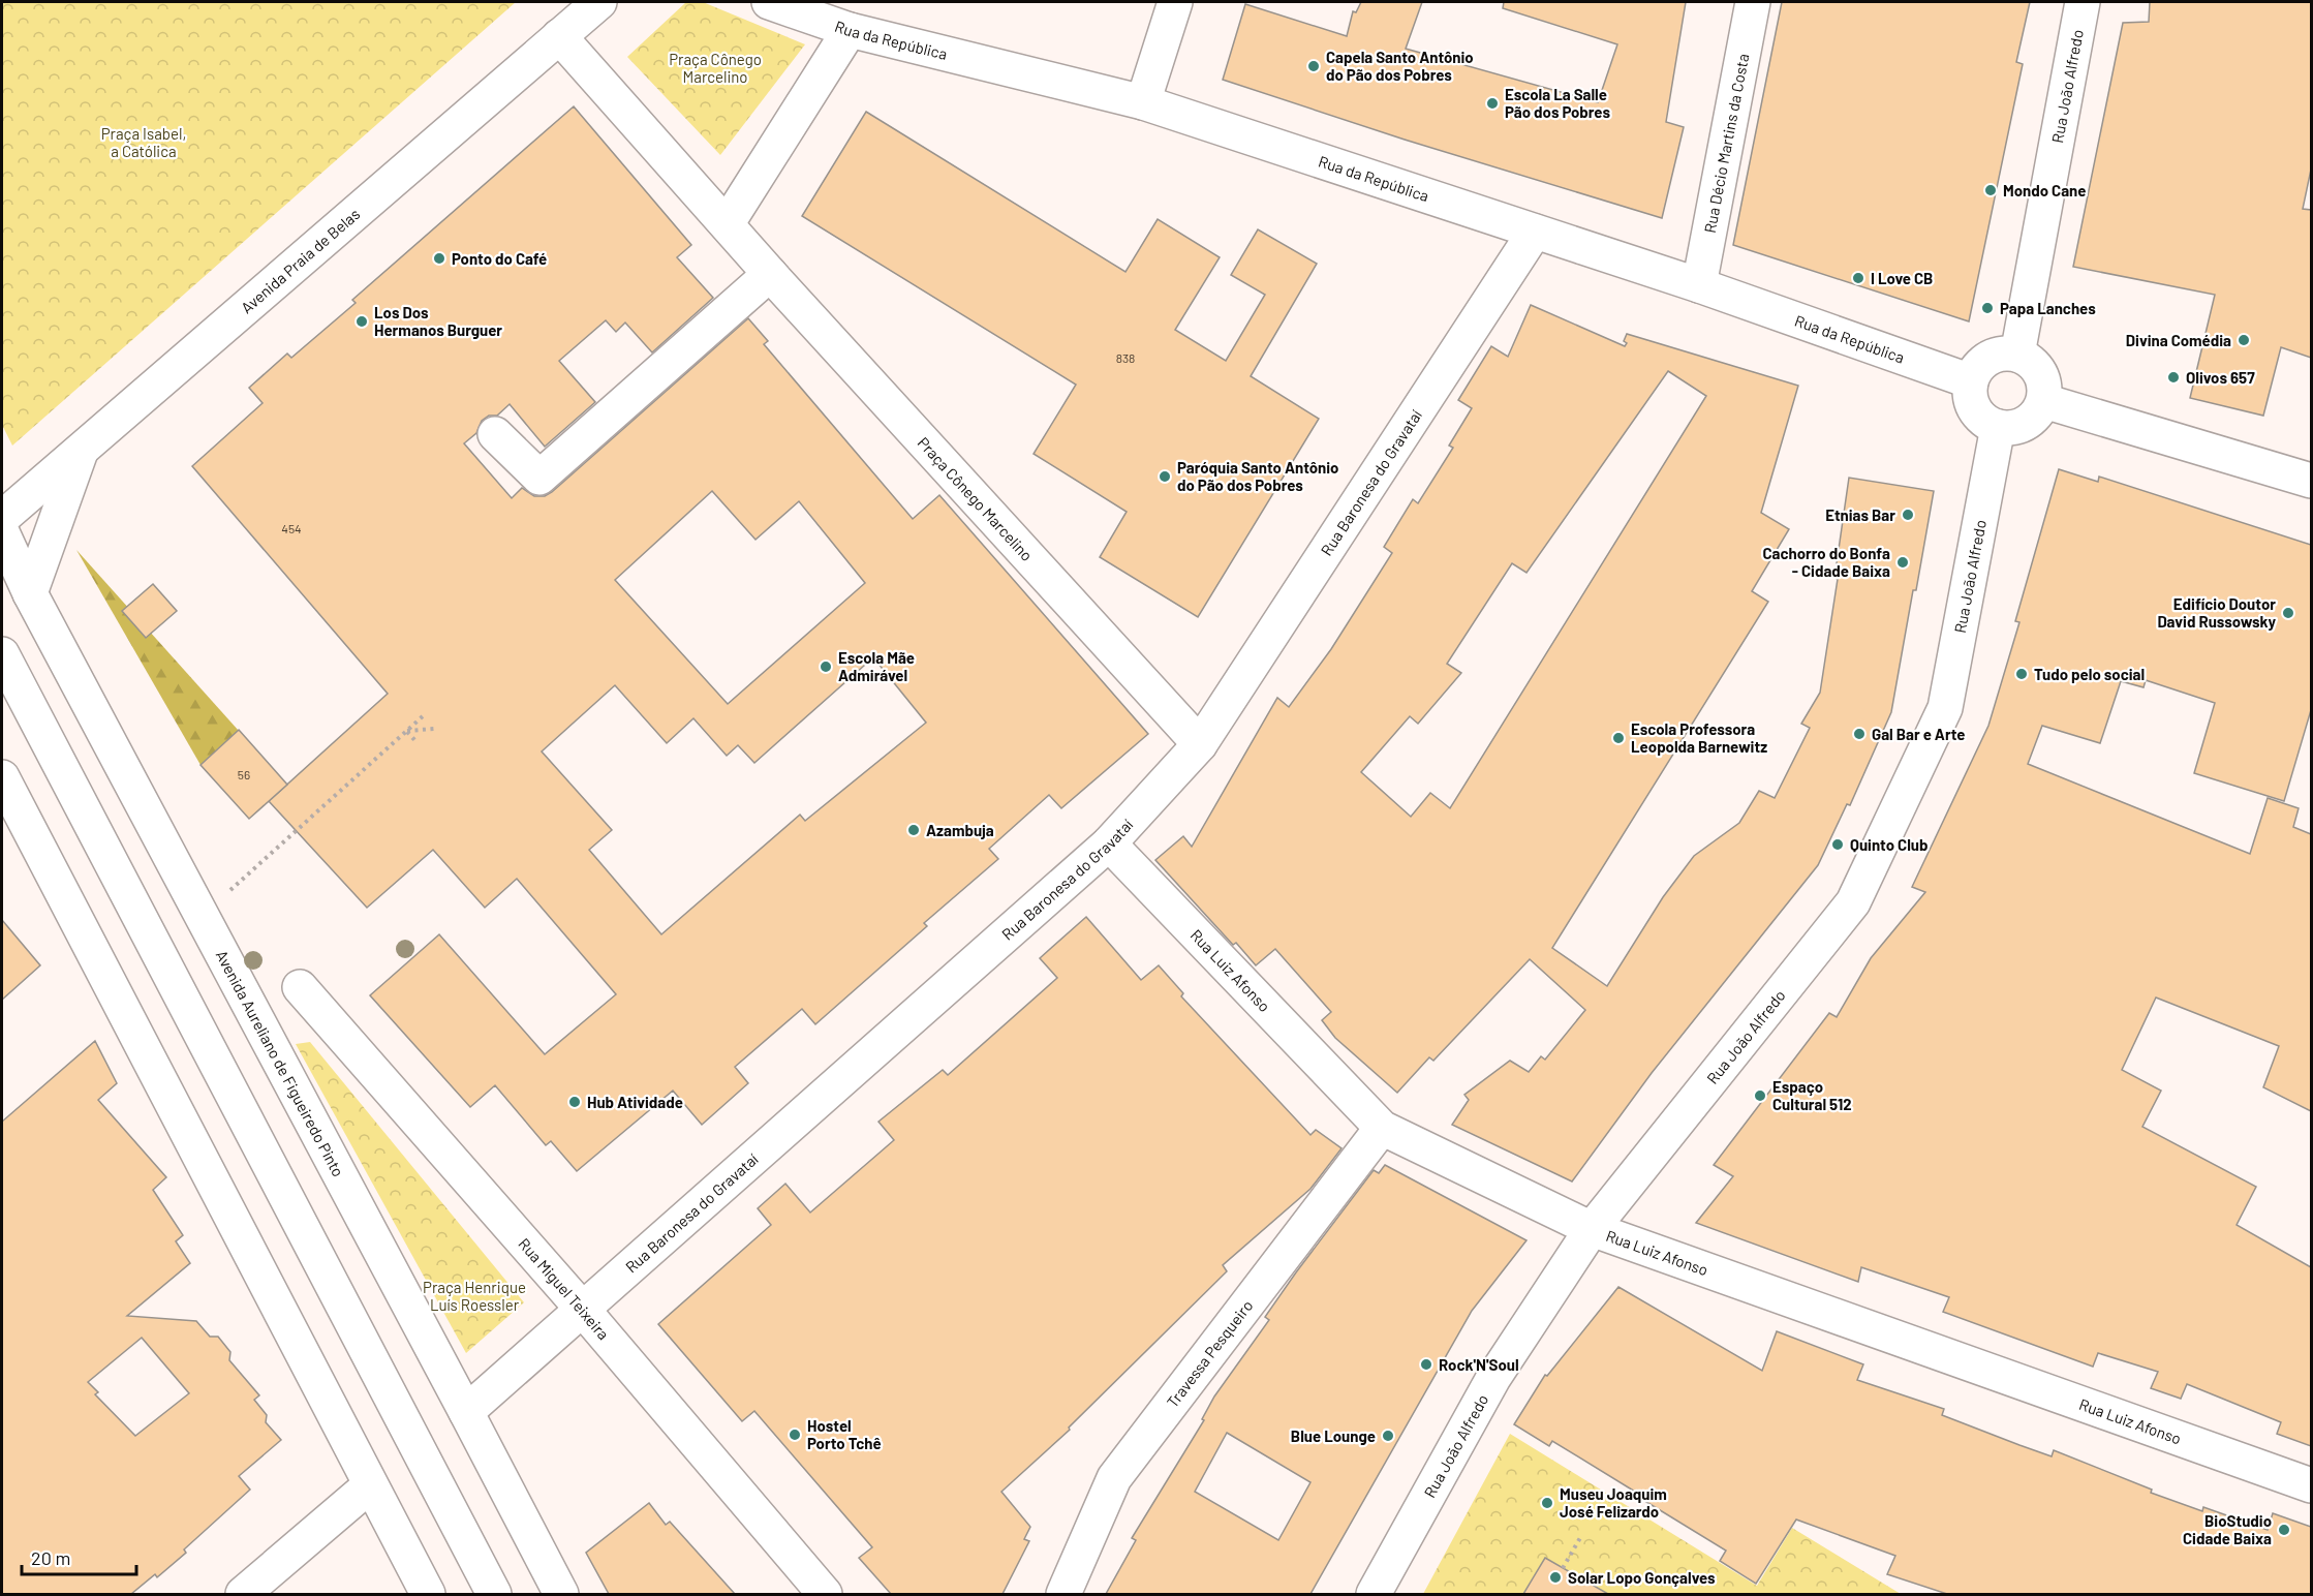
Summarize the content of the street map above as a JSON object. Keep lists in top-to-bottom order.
{
  "streets": {
    "street": [
      "Rua da República",
      "Rua João Alfredo",
      "Rua Décio Martins da Costa",
      "Avenida Praia de Belas",
      "Rua Baronesa do Gravataí",
      "Praça Cônego Marcelino",
      "Rua Luiz Afonso",
      "Avenida Aureliano de Figueiredo Pinto",
      "Rua Miguel Teixeira",
      "Travessa Pesqueiro"
    ]
  },
  "crossings": [
    ["Rua da República", "Rua João Alfredo"],
    ["Rua da República", "Rua Décio Martins da Costa"],
    ["Rua da República", "Rua Baronesa do Gravataí"],
    ["Rua João Alfredo", "Rua Luiz Afonso"],
    ["Avenida Praia de Belas", "Praça Cônego Marcelino"],
    ["Rua Baronesa do Gravataí", "Praça Cônego Marcelino"],
    ["Rua Baronesa do Gravataí", "Rua Luiz Afonso"],
    ["Rua Baronesa do Gravataí", "Avenida Aureliano de Figueiredo Pinto"],
    ["Rua Baronesa do Gravataí", "Rua Miguel Teixeira"],
    ["Rua Luiz Afonso", "Travessa Pesqueiro"]
  ],
  "parks": ["Praça Cônego Marcelino", "Praça Isabel, a Católica", "Praça Henrique Luís Roessler"],
  "places": [
    "Capela Santo Antônio do Pão dos Pobres",
    "Escola La Salle Pão dos Pobres",
    "Mondo Cane",
    "Ponto do Café",
    "I Love CB",
    "Papa Lanches",
    "Los Dos Hermanos Burguer",
    "Divina Comédia",
    "Olivos 657",
    "Paróquia Santo Antônio do Pão dos Pobres",
    "Etnias Bar",
    "Cachorro do Bonfa - Cidade Baixa",
    "Edifício Doutor David Russowsky",
    "Escola Mãe Admirável",
    "Tudo pelo social",
    "Gal Bar e Arte",
    "Escola Professora Leopolda Barnewitz",
    "Azambuja",
    "Quinto Club",
    "Espaço Cultural 512",
    "Hub Atividade",
    "Rock'N'Soul",
    "Hostel Porto Tchê",
    "Blue Lounge",
    "Museu Joaquim José Felizardo",
    "BioStudio Cidade Baixa",
    "Solar Lopo Gonçalves"
  ],
  "house_numbers": ["838", "454", "56"],
  "scale_bar": "20 m"
}
